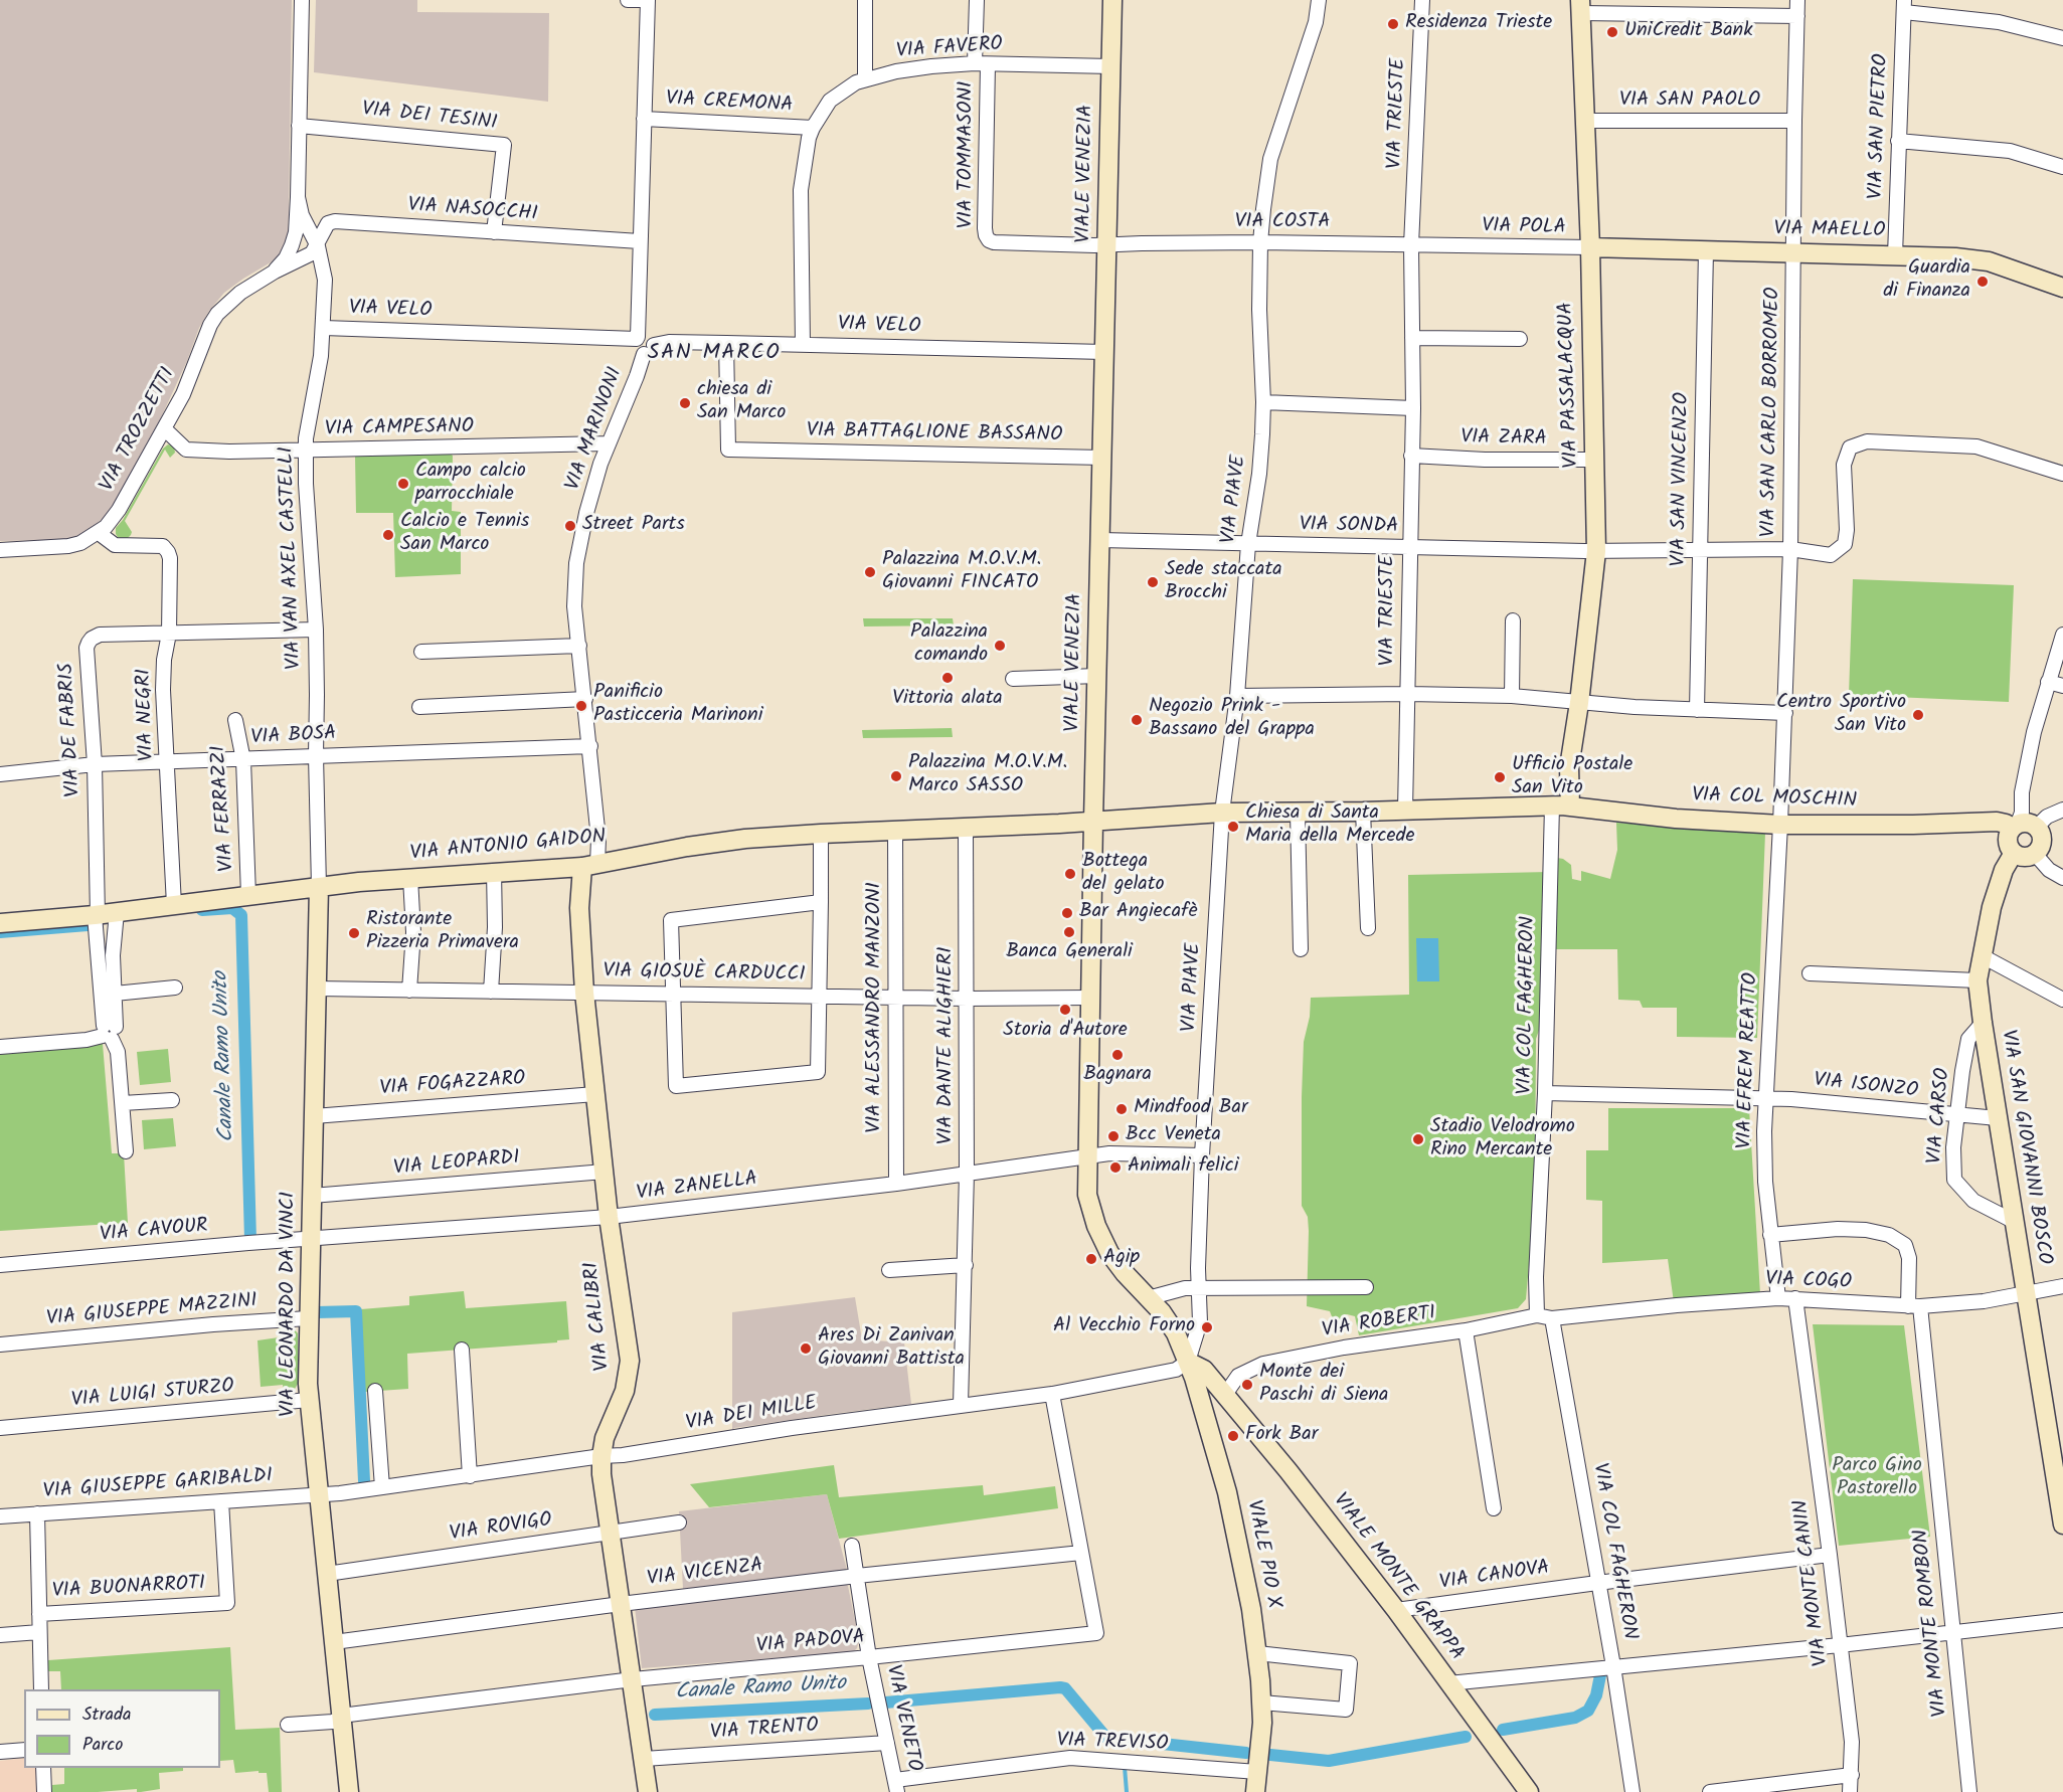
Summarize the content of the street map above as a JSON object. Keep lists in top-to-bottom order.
{
  "streets": {
    "street": [
      "VIA FAVERO",
      "VIA SAN PAOLO",
      "VIA CREMONA",
      "VIA TRIESTE",
      "VIA DEI TESINI",
      "VIA SAN PIETRO",
      "VIA TOMMASONI",
      "VIALE VENEZIA",
      "VIA NASOCCHI",
      "VIA COSTA",
      "VIA POLA",
      "VIA MAELLO",
      "VIA VELO",
      "VIA PASSALACQUA",
      "VIA SAN CARLO BORROMEO",
      "VIA CAMPESANO",
      "VIA MARINONI",
      "VIA TROZZETTI",
      "VIA BATTAGLIONE BASSANO",
      "VIA ZARA",
      "VIA SAN VINCENZO",
      "VIA PIAVE",
      "VIA SONDA",
      "VIA VAN AXEL CASTELLI",
      "VIA NEGRI",
      "VIA DE FABRIS",
      "VIA BOSA",
      "VIA COL MOSCHIN",
      "VIA FERRAZZI",
      "VIA ANTONIO GAIDON",
      "VIA GIOSUÈ CARDUCCI",
      "VIA COL FAGHERON",
      "VIA ALESSANDRO MANZONI",
      "VIA DANTE ALIGHIERI",
      "VIA EFREM REATTO",
      "VIA FOGAZZARO",
      "VIA ISONZO",
      "VIA CARSO",
      "VIA SAN GIOVANNI BOSCO",
      "VIA LEOPARDI",
      "VIA ZANELLA",
      "VIA CAVOUR",
      "VIA COGO",
      "VIA LEONARDO DA VINCI",
      "VIA GIUSEPPE MAZZINI",
      "VIA CALIBRI",
      "VIA ROBERTI",
      "VIA LUIGI STURZO",
      "VIA DEI MILLE",
      "VIA GIUSEPPE GARIBALDI",
      "VIA ROVIGO",
      "VIALE PIO X",
      "VIA VICENZA",
      "VIA CANOVA",
      "VIALE MONTE GRAPPA",
      "VIA MONTE CANIN",
      "VIA BUONARROTI",
      "VIA MONTE ROMBON",
      "VIA PADOVA",
      "VIA VENETO",
      "VIA TRENTO",
      "VIA TREVISO"
    ]
  },
  "crossings": [
    ["VIA FAVERO", "VIA CREMONA"],
    ["VIA FAVERO", "VIA TOMMASONI"],
    ["VIA FAVERO", "VIALE VENEZIA"],
    ["VIA FAVERO", "VIA VELO"],
    ["VIA SAN PAOLO", "VIA PASSALACQUA"],
    ["VIA SAN PAOLO", "VIA SAN CARLO BORROMEO"],
    ["VIA TRIESTE", "VIA COSTA"],
    ["VIA TRIESTE", "VIA ZARA"],
    ["VIA TRIESTE", "VIA SONDA"],
    ["VIA TRIESTE", "VIA COL MOSCHIN"],
    ["VIA DEI TESINI", "VIA NASOCCHI"],
    ["VIA DEI TESINI", "VIA TROZZETTI"],
    ["VIA SAN PIETRO", "VIA MAELLO"],
    ["VIA TOMMASONI", "VIA COSTA"],
    ["VIALE VENEZIA", "VIA COSTA"],
    ["VIALE VENEZIA", "VIA VELO"],
    ["VIALE VENEZIA", "VIA BATTAGLIONE BASSANO"],
    ["VIALE VENEZIA", "VIA SONDA"],
    ["VIALE VENEZIA", "VIA ANTONIO GAIDON"],
    ["VIALE VENEZIA", "VIA GIOSUÈ CARDUCCI"],
    ["VIALE VENEZIA", "VIA ZANELLA"],
    ["VIALE VENEZIA", "VIALE PIO X"],
    ["VIA NASOCCHI", "VIA TROZZETTI"],
    ["VIA NASOCCHI", "VIA VAN AXEL CASTELLI"],
    ["VIA COSTA", "VIA POLA"],
    ["VIA COSTA", "VIA PIAVE"],
    ["VIA POLA", "VIA MAELLO"],
    ["VIA POLA", "VIA PASSALACQUA"],
    ["VIA MAELLO", "VIA PASSALACQUA"],
    ["VIA MAELLO", "VIA SAN CARLO BORROMEO"],
    ["VIA MAELLO", "VIA SAN VINCENZO"],
    ["VIA VELO", "VIA MARINONI"],
    ["VIA VELO", "VIA BATTAGLIONE BASSANO"],
    ["VIA VELO", "VIA VAN AXEL CASTELLI"],
    ["VIA PASSALACQUA", "VIA ZARA"],
    ["VIA PASSALACQUA", "VIA SONDA"],
    ["VIA PASSALACQUA", "VIA COL MOSCHIN"],
    ["VIA PASSALACQUA", "VIA COL FAGHERON"],
    ["VIA SAN CARLO BORROMEO", "VIA SONDA"],
    ["VIA SAN CARLO BORROMEO", "VIA COL MOSCHIN"],
    ["VIA SAN CARLO BORROMEO", "VIA EFREM REATTO"],
    ["VIA CAMPESANO", "VIA MARINONI"],
    ["VIA CAMPESANO", "VIA TROZZETTI"],
    ["VIA CAMPESANO", "VIA VAN AXEL CASTELLI"],
    ["VIA MARINONI", "VIA BOSA"],
    ["VIA MARINONI", "VIA ANTONIO GAIDON"],
    ["VIA MARINONI", "VIA CALIBRI"],
    ["VIA TROZZETTI", "VIA VAN AXEL CASTELLI"],
    ["VIA SAN VINCENZO", "VIA SONDA"],
    ["VIA PIAVE", "VIA SONDA"],
    ["VIA PIAVE", "VIA ANTONIO GAIDON"],
    ["VIA PIAVE", "VIA DEI MILLE"],
    ["VIA PIAVE", "VIALE PIO X"],
    ["VIA PIAVE", "VIALE MONTE GRAPPA"],
    ["VIA VAN AXEL CASTELLI", "VIA BOSA"],
    ["VIA VAN AXEL CASTELLI", "VIA ANTONIO GAIDON"],
    ["VIA VAN AXEL CASTELLI", "VIA LEONARDO DA VINCI"],
    ["VIA NEGRI", "VIA DE FABRIS"],
    ["VIA NEGRI", "VIA BOSA"],
    ["VIA NEGRI", "VIA ANTONIO GAIDON"],
    ["VIA DE FABRIS", "VIA BOSA"],
    ["VIA DE FABRIS", "VIA ANTONIO GAIDON"],
    ["VIA BOSA", "VIA FERRAZZI"],
    ["VIA COL MOSCHIN", "VIA ANTONIO GAIDON"],
    ["VIA COL MOSCHIN", "VIA COL FAGHERON"],
    ["VIA COL MOSCHIN", "VIA EFREM REATTO"],
    ["VIA COL MOSCHIN", "VIA SAN GIOVANNI BOSCO"],
    ["VIA FERRAZZI", "VIA ANTONIO GAIDON"],
    ["VIA ANTONIO GAIDON", "VIA ALESSANDRO MANZONI"],
    ["VIA ANTONIO GAIDON", "VIA DANTE ALIGHIERI"],
    ["VIA ANTONIO GAIDON", "VIA LEONARDO DA VINCI"],
    ["VIA ANTONIO GAIDON", "VIA CALIBRI"],
    ["VIA GIOSUÈ CARDUCCI", "VIA ALESSANDRO MANZONI"],
    ["VIA GIOSUÈ CARDUCCI", "VIA DANTE ALIGHIERI"],
    ["VIA GIOSUÈ CARDUCCI", "VIA LEONARDO DA VINCI"],
    ["VIA GIOSUÈ CARDUCCI", "VIA CALIBRI"],
    ["VIA COL FAGHERON", "VIA ISONZO"],
    ["VIA COL FAGHERON", "VIA COGO"],
    ["VIA COL FAGHERON", "VIA ROBERTI"],
    ["VIA COL FAGHERON", "VIA CANOVA"],
    ["VIA ALESSANDRO MANZONI", "VIA ZANELLA"],
    ["VIA DANTE ALIGHIERI", "VIA ZANELLA"],
    ["VIA DANTE ALIGHIERI", "VIA DEI MILLE"],
    ["VIA EFREM REATTO", "VIA ISONZO"],
    ["VIA EFREM REATTO", "VIA COGO"],
    ["VIA EFREM REATTO", "VIA MONTE ROMBON"],
    ["VIA FOGAZZARO", "VIA LEONARDO DA VINCI"],
    ["VIA FOGAZZARO", "VIA CALIBRI"],
    ["VIA ISONZO", "VIA CARSO"],
    ["VIA ISONZO", "VIA SAN GIOVANNI BOSCO"],
    ["VIA CARSO", "VIA SAN GIOVANNI BOSCO"],
    ["VIA SAN GIOVANNI BOSCO", "VIA COGO"],
    ["VIA LEOPARDI", "VIA LEONARDO DA VINCI"],
    ["VIA LEOPARDI", "VIA CALIBRI"],
    ["VIA ZANELLA", "VIA CAVOUR"],
    ["VIA ZANELLA", "VIA LEONARDO DA VINCI"],
    ["VIA ZANELLA", "VIA CALIBRI"],
    ["VIA CAVOUR", "VIA LEONARDO DA VINCI"],
    ["VIA COGO", "VIA ROBERTI"],
    ["VIA COGO", "VIA MONTE CANIN"],
    ["VIA COGO", "VIA MONTE ROMBON"],
    ["VIA LEONARDO DA VINCI", "VIA GIUSEPPE MAZZINI"],
    ["VIA LEONARDO DA VINCI", "VIA LUIGI STURZO"],
    ["VIA LEONARDO DA VINCI", "VIA DEI MILLE"],
    ["VIA LEONARDO DA VINCI", "VIA GIUSEPPE GARIBALDI"],
    ["VIA LEONARDO DA VINCI", "VIA ROVIGO"],
    ["VIA LEONARDO DA VINCI", "VIA VICENZA"],
    ["VIA LEONARDO DA VINCI", "VIA PADOVA"],
    ["VIA CALIBRI", "VIA DEI MILLE"],
    ["VIA CALIBRI", "VIA ROVIGO"],
    ["VIA CALIBRI", "VIA VICENZA"],
    ["VIA CALIBRI", "VIA PADOVA"],
    ["VIA CALIBRI", "VIA TRENTO"],
    ["VIA ROBERTI", "VIALE MONTE GRAPPA"],
    ["VIA DEI MILLE", "VIA GIUSEPPE GARIBALDI"],
    ["VIA DEI MILLE", "VIALE PIO X"],
    ["VIA DEI MILLE", "VIALE MONTE GRAPPA"],
    ["VIA DEI MILLE", "VIA PADOVA"],
    ["VIA GIUSEPPE GARIBALDI", "VIA BUONARROTI"],
    ["VIALE PIO X", "VIALE MONTE GRAPPA"],
    ["VIALE PIO X", "VIA TREVISO"],
    ["VIA VICENZA", "VIA PADOVA"],
    ["VIA VICENZA", "VIA VENETO"],
    ["VIA CANOVA", "VIALE MONTE GRAPPA"],
    ["VIA CANOVA", "VIA MONTE CANIN"],
    ["VIA PADOVA", "VIA VENETO"],
    ["VIA VENETO", "VIA TRENTO"],
    ["VIA VENETO", "VIA TREVISO"]
  ],
  "districts": ["SAN MARCO"],
  "water": ["Canale Ramo Unito"],
  "parks": ["Parco Gino Pastorello"],
  "places": [
    "Residenza Trieste",
    "UniCredit Bank",
    "Guardia di Finanza",
    "chiesa di San Marco",
    "Campo calcio parrocchiale",
    "Street Parts",
    "Calcio e Tennis San Marco",
    "Palazzina M.O.V.M. Giovanni FINCATO",
    "Sede staccata Brocchi",
    "Palazzina comando",
    "Vittoria alata",
    "Panificio Pasticceria Marinoni",
    "Centro Sportivo San Vito",
    "Negozio Prink - Bassano del Grappa",
    "Palazzina M.O.V.M. Marco SASSO",
    "Ufficio Postale San Vito",
    "Chiesa di Santa Maria della Mercede",
    "Bottega del gelato",
    "Bar Angiecafè",
    "Banca Generali",
    "Ristorante Pizzeria Primavera",
    "Storia d'Autore",
    "Bagnara",
    "Mindfood Bar",
    "Bcc Veneta",
    "Stadio Velodromo Rino Mercante",
    "Animali felici",
    "Agip",
    "Al Vecchio Forno",
    "Ares Di Zanivan Giovanni Battista",
    "Monte dei Paschi di Siena",
    "Fork Bar"
  ],
  "legend": ["Strada", "Parco"]
}
